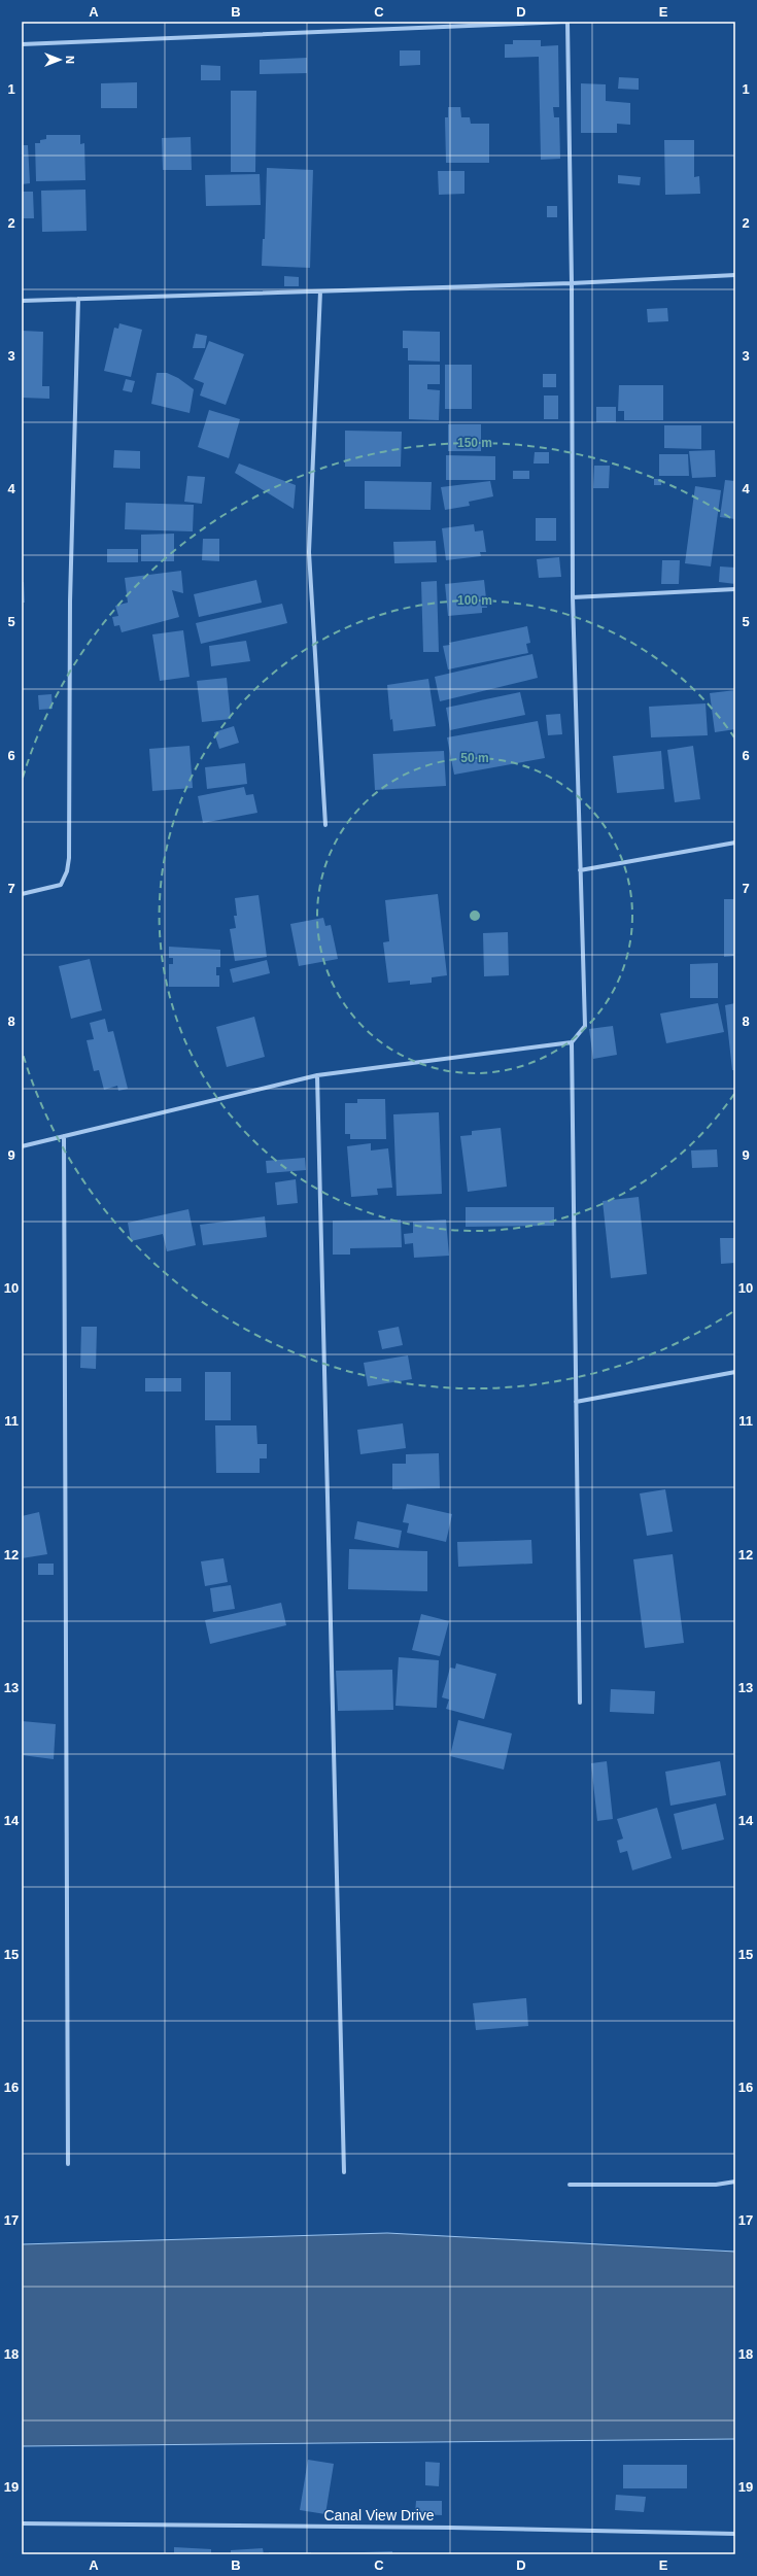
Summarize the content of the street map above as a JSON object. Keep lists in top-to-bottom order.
{
  "streets": {
    "street": ["Canal View Drive"]
  },
  "north": "right",
  "grid": {
    "columns": [
      "A",
      "B",
      "C",
      "D",
      "E"
    ],
    "rows": [
      "1",
      "2",
      "3",
      "4",
      "5",
      "6",
      "7",
      "8",
      "9",
      "10",
      "11",
      "12",
      "13",
      "14",
      "15",
      "16",
      "17",
      "18",
      "19"
    ]
  },
  "rings": ["150 m", "100 m", "50 m"]
}
